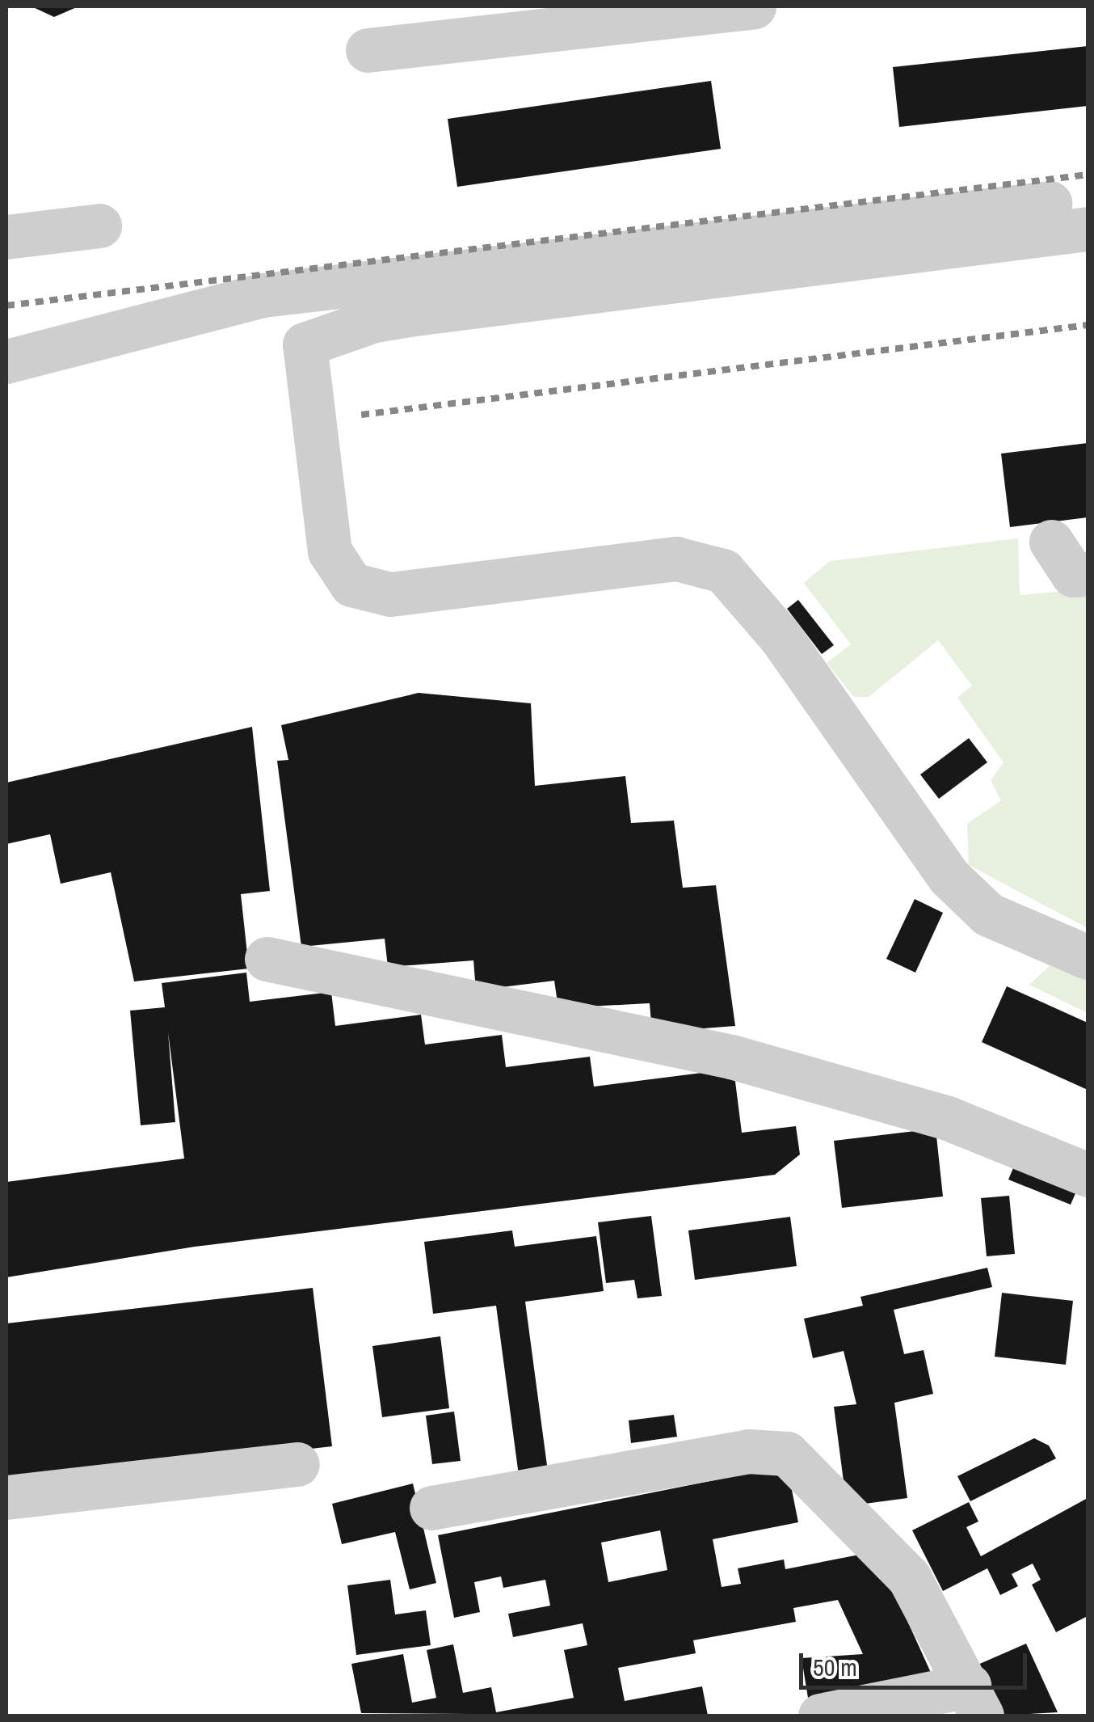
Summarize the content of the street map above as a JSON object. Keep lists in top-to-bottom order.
{
  "scale_bar": "50 m"
}
